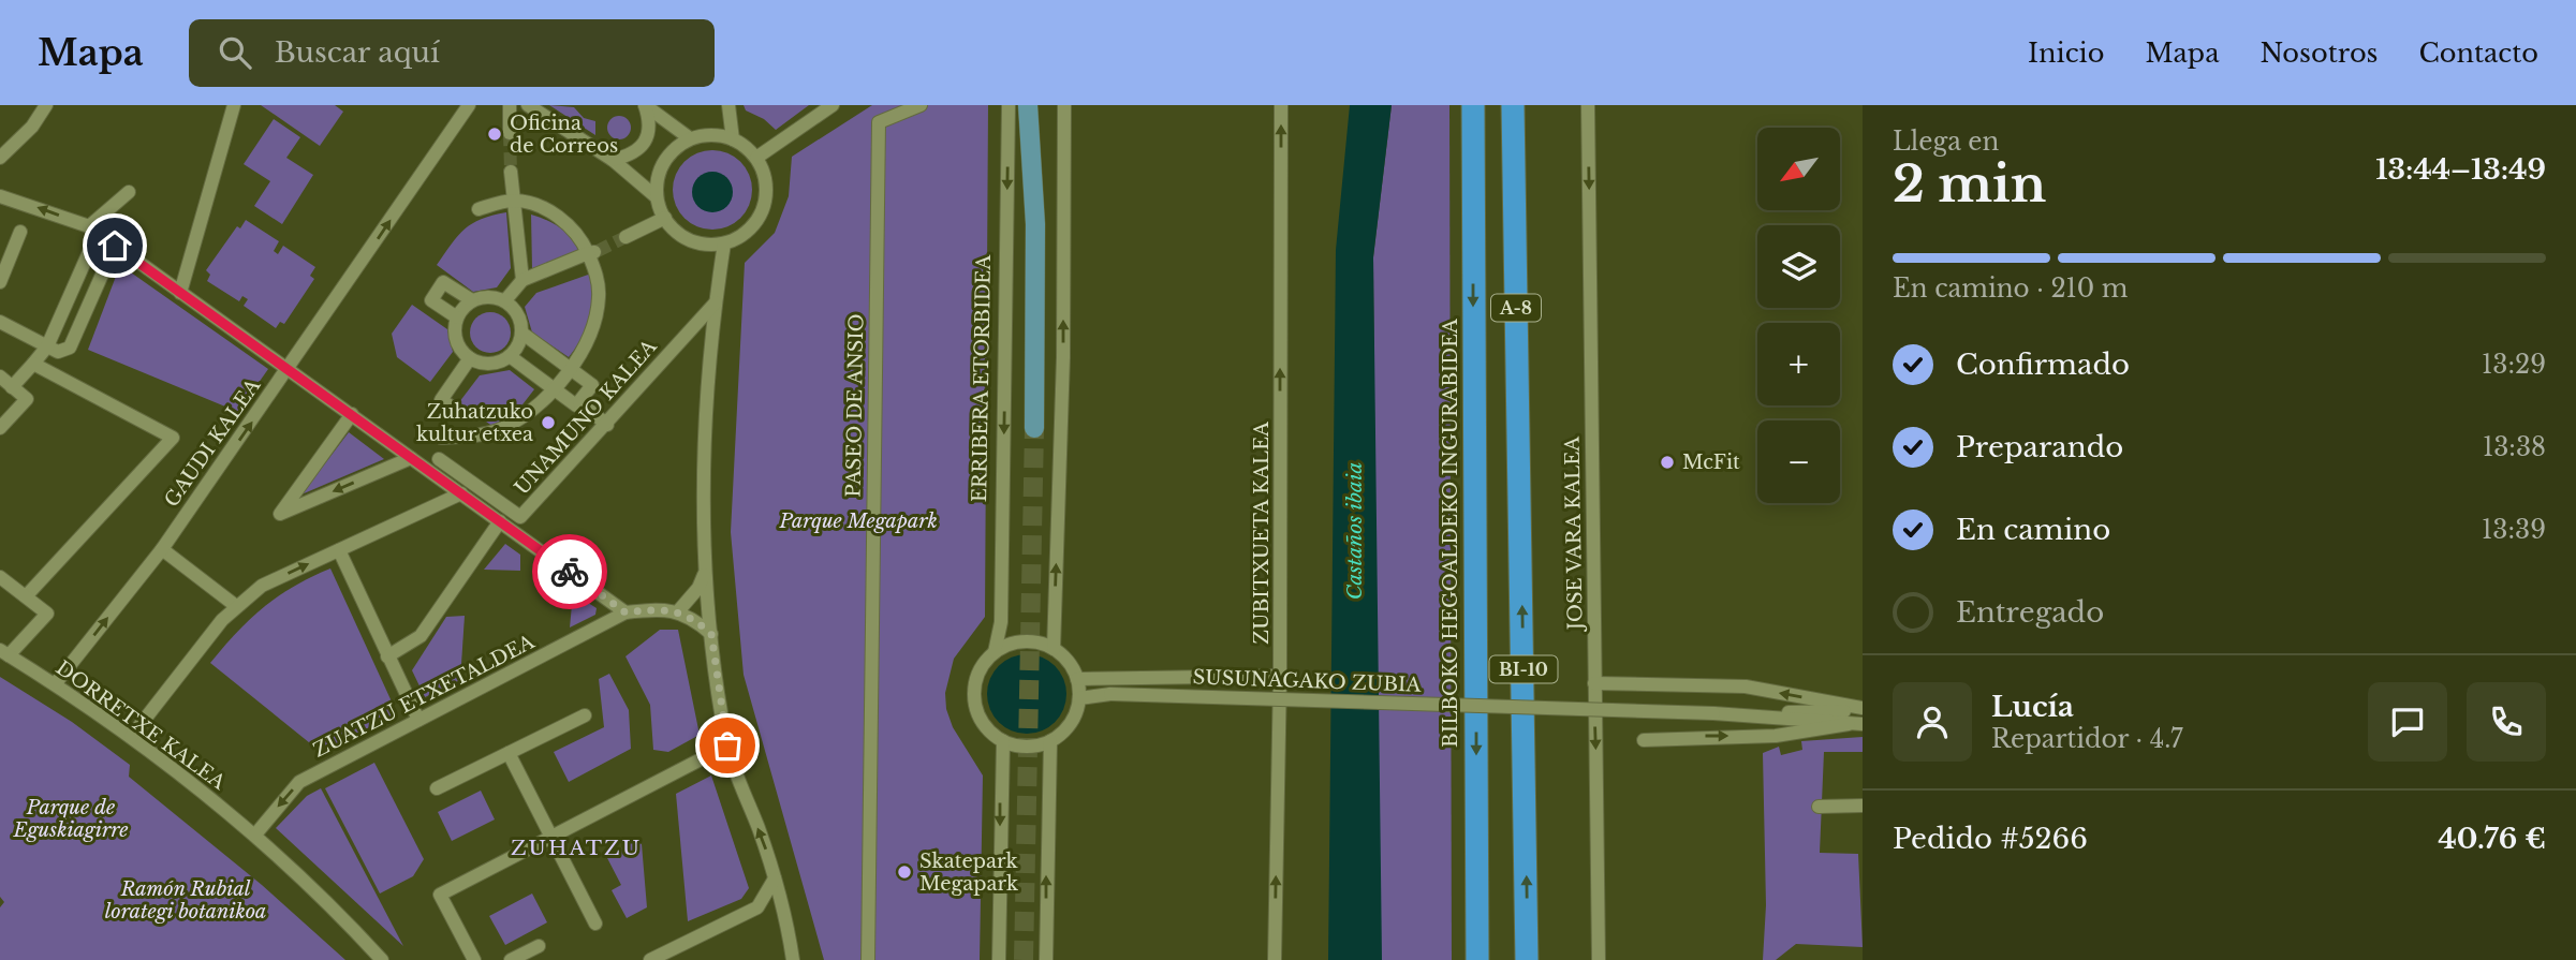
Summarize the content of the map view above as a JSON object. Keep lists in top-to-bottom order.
{
  "streets": {
    "highway": ["A-8", "BILBOKO HEGOALDEKO INGURABIDEA", "BI-10"],
    "street": [
      "ERRIBERA ETORBIDEA",
      "PASEO DE ANSIO",
      "UNAMUNO KALEA",
      "GAUDI KALEA",
      "ZUBITXUETA KALEA",
      "JOSE VARA KALEA",
      "SUSUNAGAKO ZUBIA",
      "ZUATZU ETXETALDEA",
      "DORRETXE KALEA"
    ]
  },
  "crossings": [
    ["A-8", "BI-10"],
    ["ERRIBERA ETORBIDEA", "SUSUNAGAKO ZUBIA"],
    ["GAUDI KALEA", "DORRETXE KALEA"],
    ["ZUATZU ETXETALDEA", "DORRETXE KALEA"]
  ],
  "one_way": [
    "GAUDI KALEA",
    "ZUBITXUETA KALEA",
    "JOSE VARA KALEA",
    "ZUATZU ETXETALDEA"
  ],
  "districts": ["ZUHATZU"],
  "water": ["Castaños ibaia"],
  "parks": ["Parque Megapark", "Parque de Eguskiagirre", "Ramón Rubial lorategi botanikoa"],
  "places": [
    "Oficina de Correos",
    "Zuhatzuko kultur etxea",
    "McFit",
    "Skatepark Megapark"
  ],
  "north": "bottom left",
  "page": {
    "header": "Mapa",
    "search": "Buscar aquí",
    "nav": [
      "Inicio",
      "Mapa",
      "Nosotros",
      "Contacto"
    ],
    "heading": ["2 min", "Llega en", "13:44–13:49"],
    "panel": [
      "Lucía",
      "Repartidor · 4.7",
      "Pedido #5266",
      "40.76 €"
    ],
    "map_buttons": ["+", "−"],
    "bar": "En camino · 210 m",
    "list": [
      ["Confirmado", "13:29"],
      ["Preparando", "13:38"],
      ["En camino", "13:39"],
      "Entregado"
    ]
  }
}
